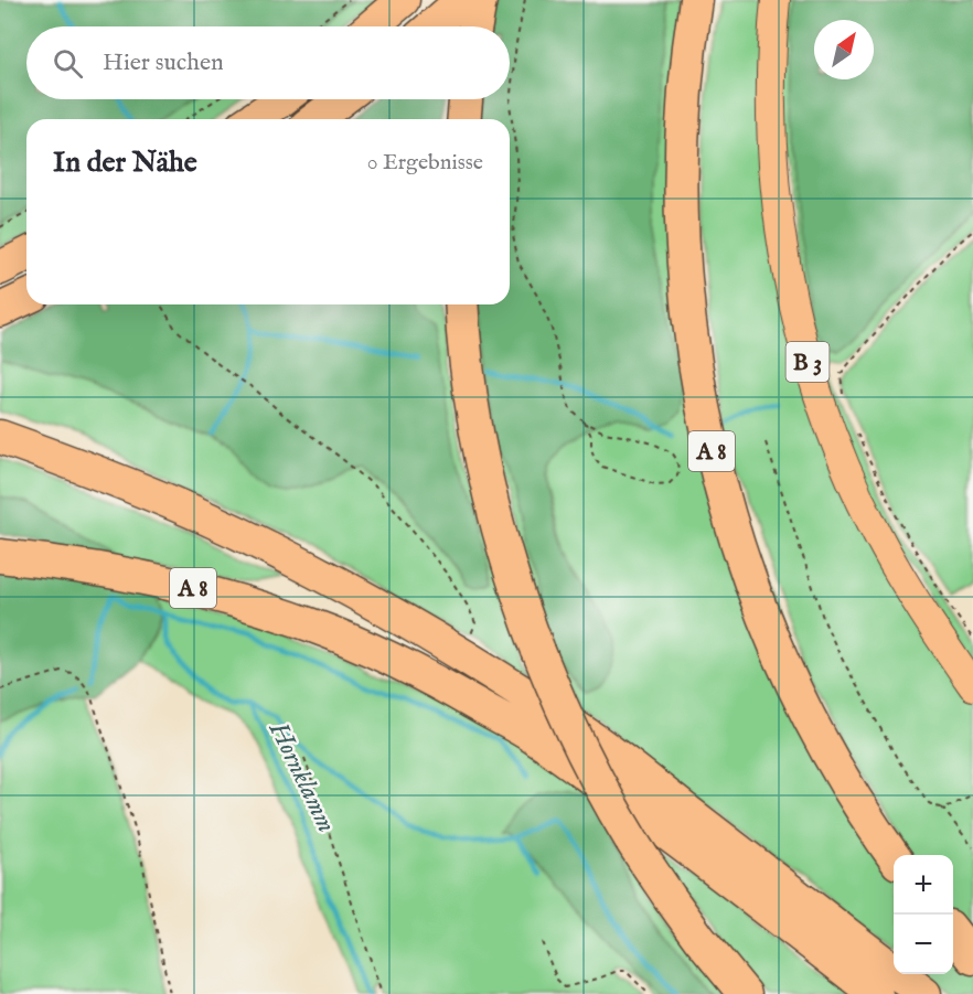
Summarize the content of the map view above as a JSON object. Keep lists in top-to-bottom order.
{
  "streets": {
    "highway": ["A 8"],
    "main road": ["B 3"]
  },
  "water": ["Hornklamm"],
  "north": "top right",
  "page": {
    "search": "Hier suchen",
    "heading": ["In der Nähe", "0 Ergebnisse"],
    "map_buttons": ["+", "−"]
  }
}
